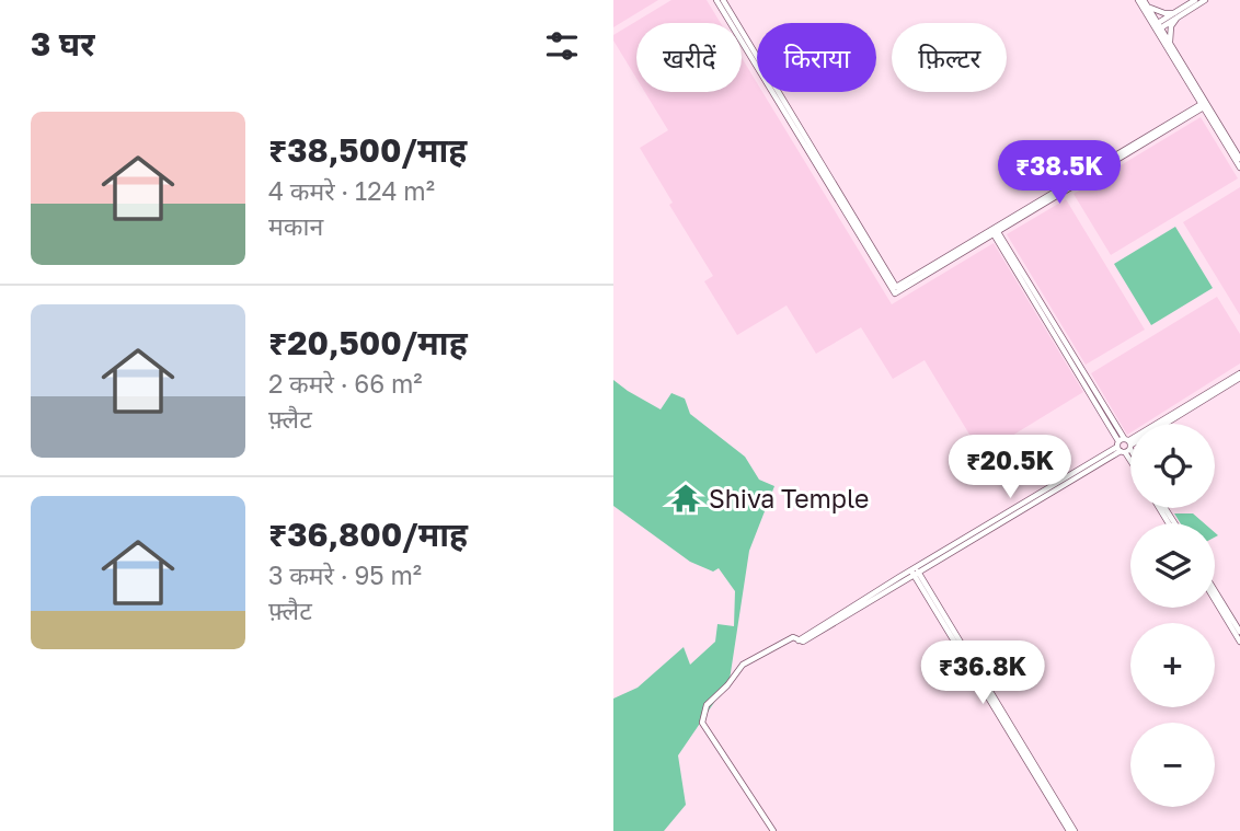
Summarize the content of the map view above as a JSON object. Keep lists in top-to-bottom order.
{
  "places": {
    "temple": ["Shiva Temple"]
  },
  "page": {
    "heading": "3 घर",
    "chip": ["खरीदें", "किराया", "फ़िल्टर"],
    "list": [
      {
        "name": "₹38,500/माह",
        "note": "4 कमरे · 124 m² · मकान"
      },
      {
        "name": "₹20,500/माह",
        "note": "2 कमरे · 66 m² · फ़्लैट"
      },
      {
        "name": "₹36,800/माह",
        "note": "3 कमरे · 95 m² · फ़्लैट"
      }
    ],
    "price": ["₹38.5K", "₹20.5K", "₹36.8K"],
    "map_buttons": ["+", "−"]
  }
}
